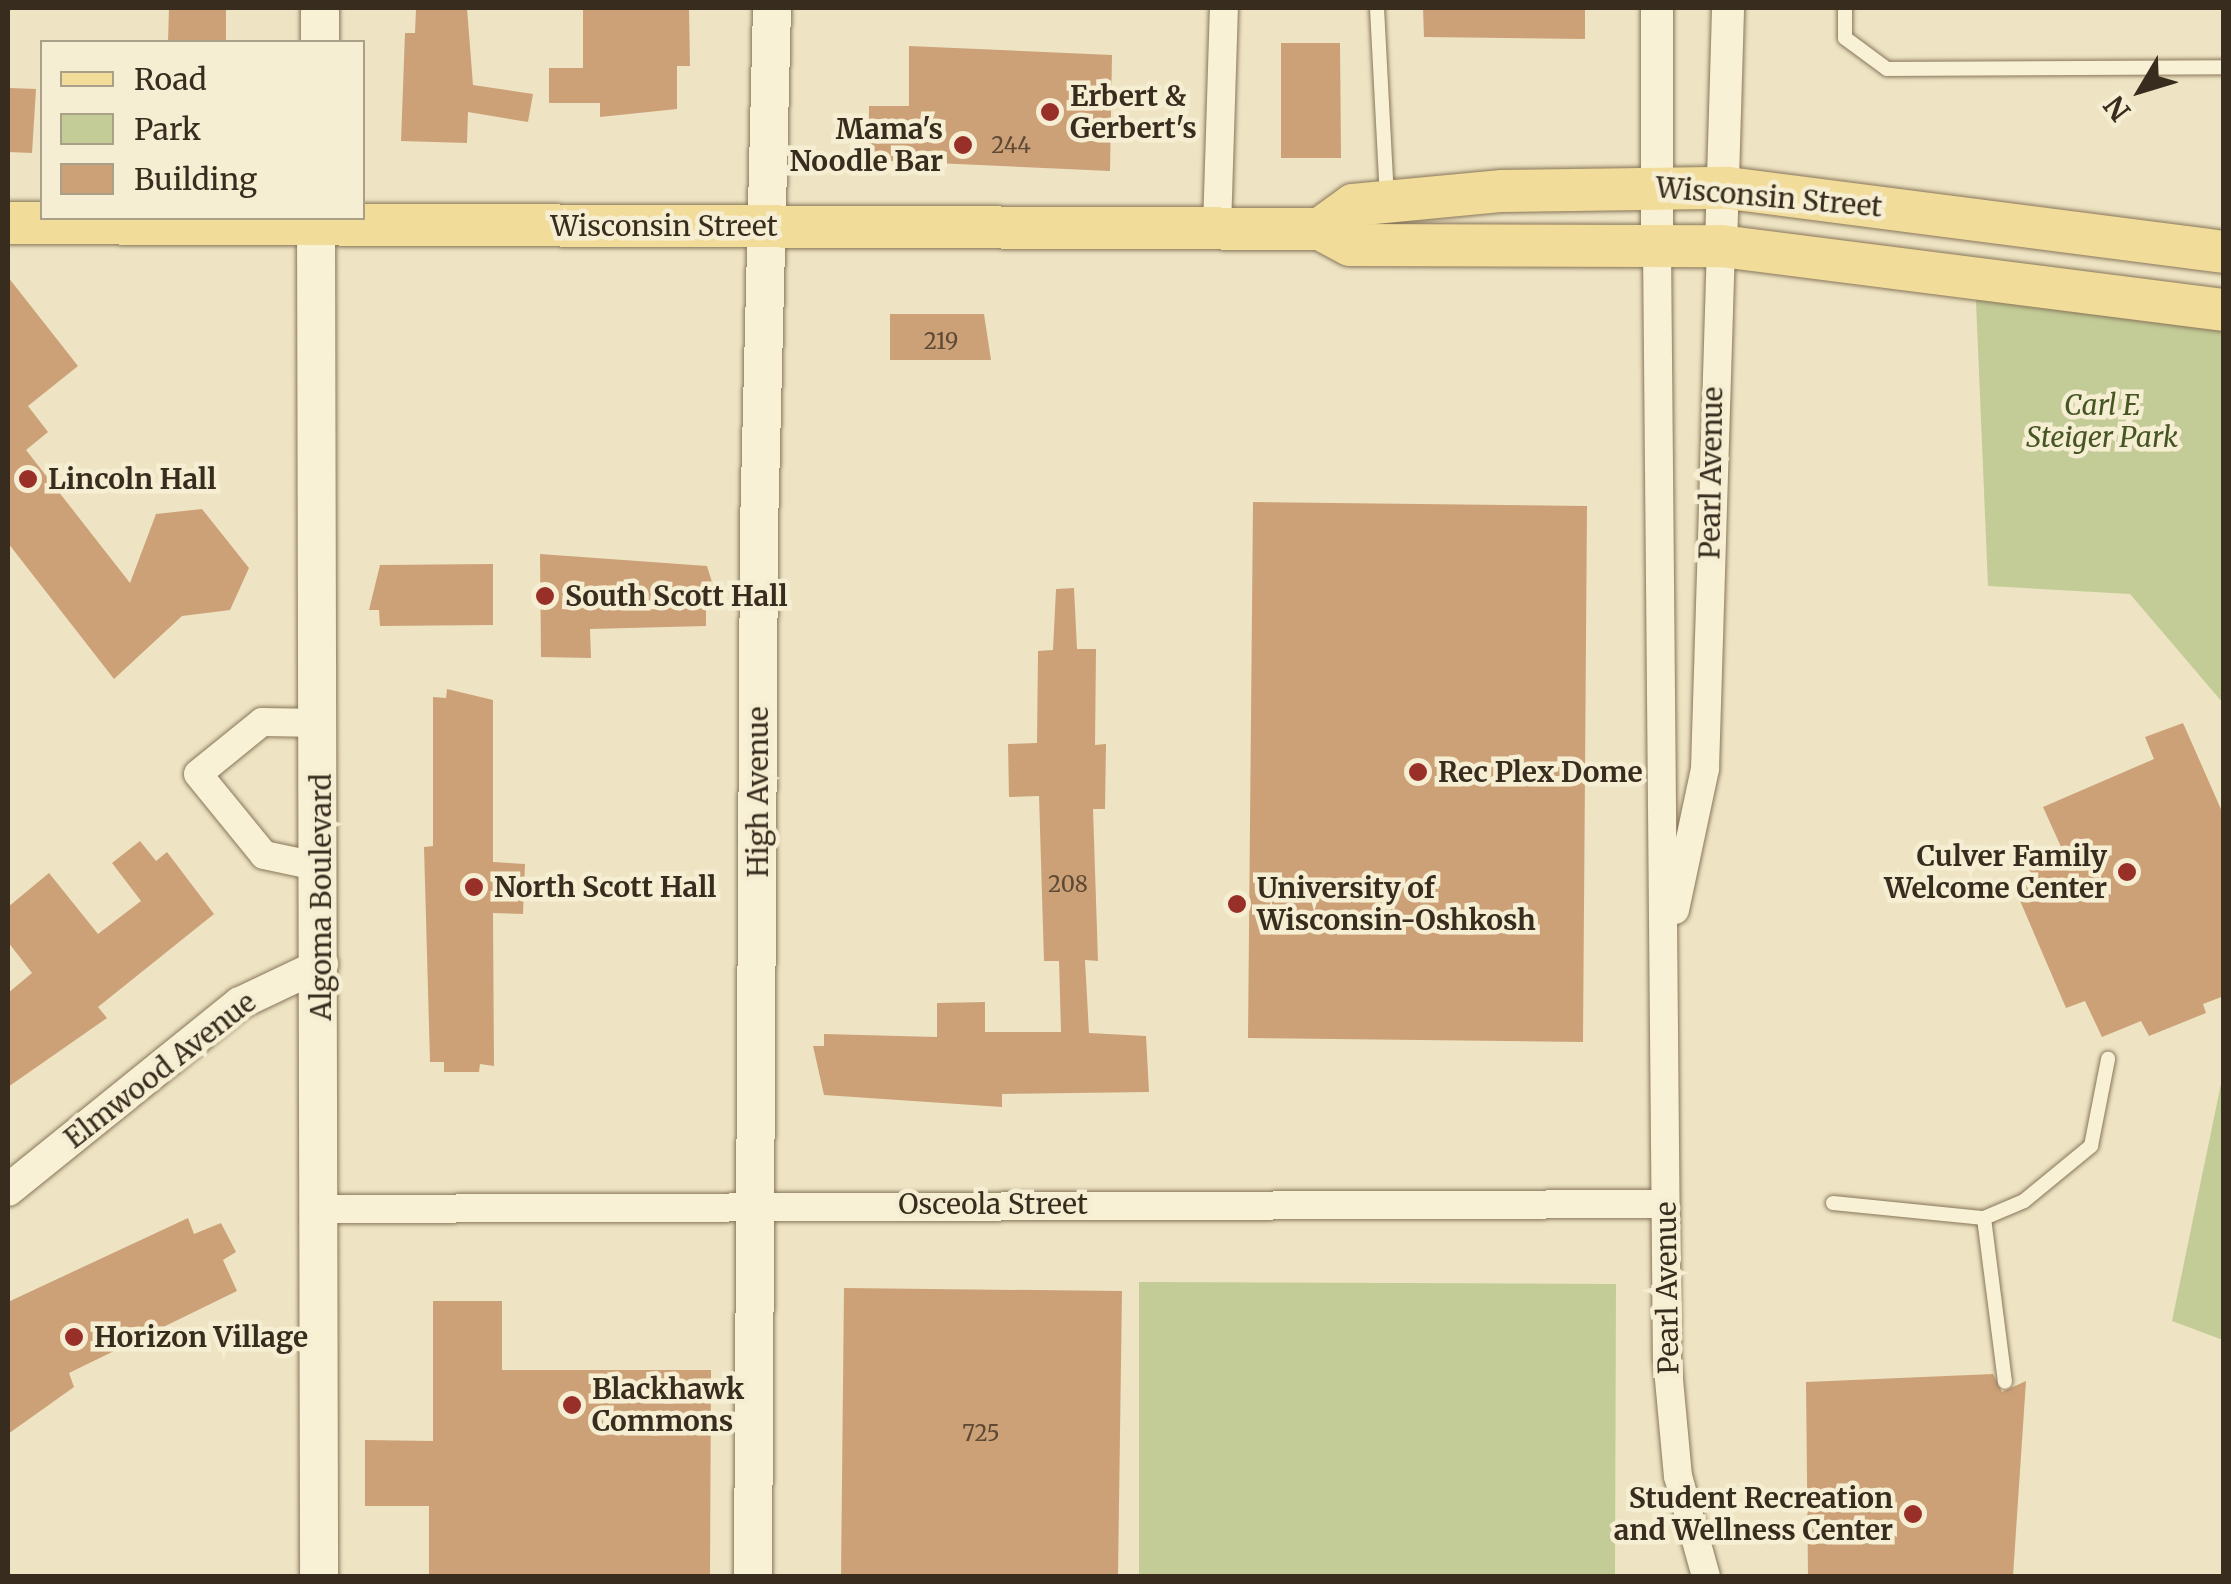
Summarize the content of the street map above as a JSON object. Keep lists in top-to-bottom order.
{
  "streets": {
    "main road": ["Wisconsin Street", "High Avenue", "Algoma Boulevard"],
    "street": ["Pearl Avenue", "Elmwood Avenue", "Osceola Street"]
  },
  "crossings": [
    ["Wisconsin Street", "Pearl Avenue"],
    ["Wisconsin Street", "High Avenue"],
    ["Wisconsin Street", "Algoma Boulevard"],
    ["Pearl Avenue", "Osceola Street"],
    ["High Avenue", "Osceola Street"],
    ["Algoma Boulevard", "Elmwood Avenue"],
    ["Algoma Boulevard", "Osceola Street"]
  ],
  "parks": ["Carl E Steiger Park"],
  "places": [
    "Erbert & Gerbert's",
    "Mama's Noodle Bar",
    "Lincoln Hall",
    "South Scott Hall",
    "Rec Plex Dome",
    "Culver Family Welcome Center",
    "North Scott Hall",
    "University of Wisconsin-Oshkosh",
    "Horizon Village",
    "Blackhawk Commons",
    "Student Recreation and Wellness Center"
  ],
  "house_numbers": [
    "244",
    "219",
    "208",
    "725"
  ],
  "legend": ["Road", "Park", "Building"],
  "north": "bottom left"
}
